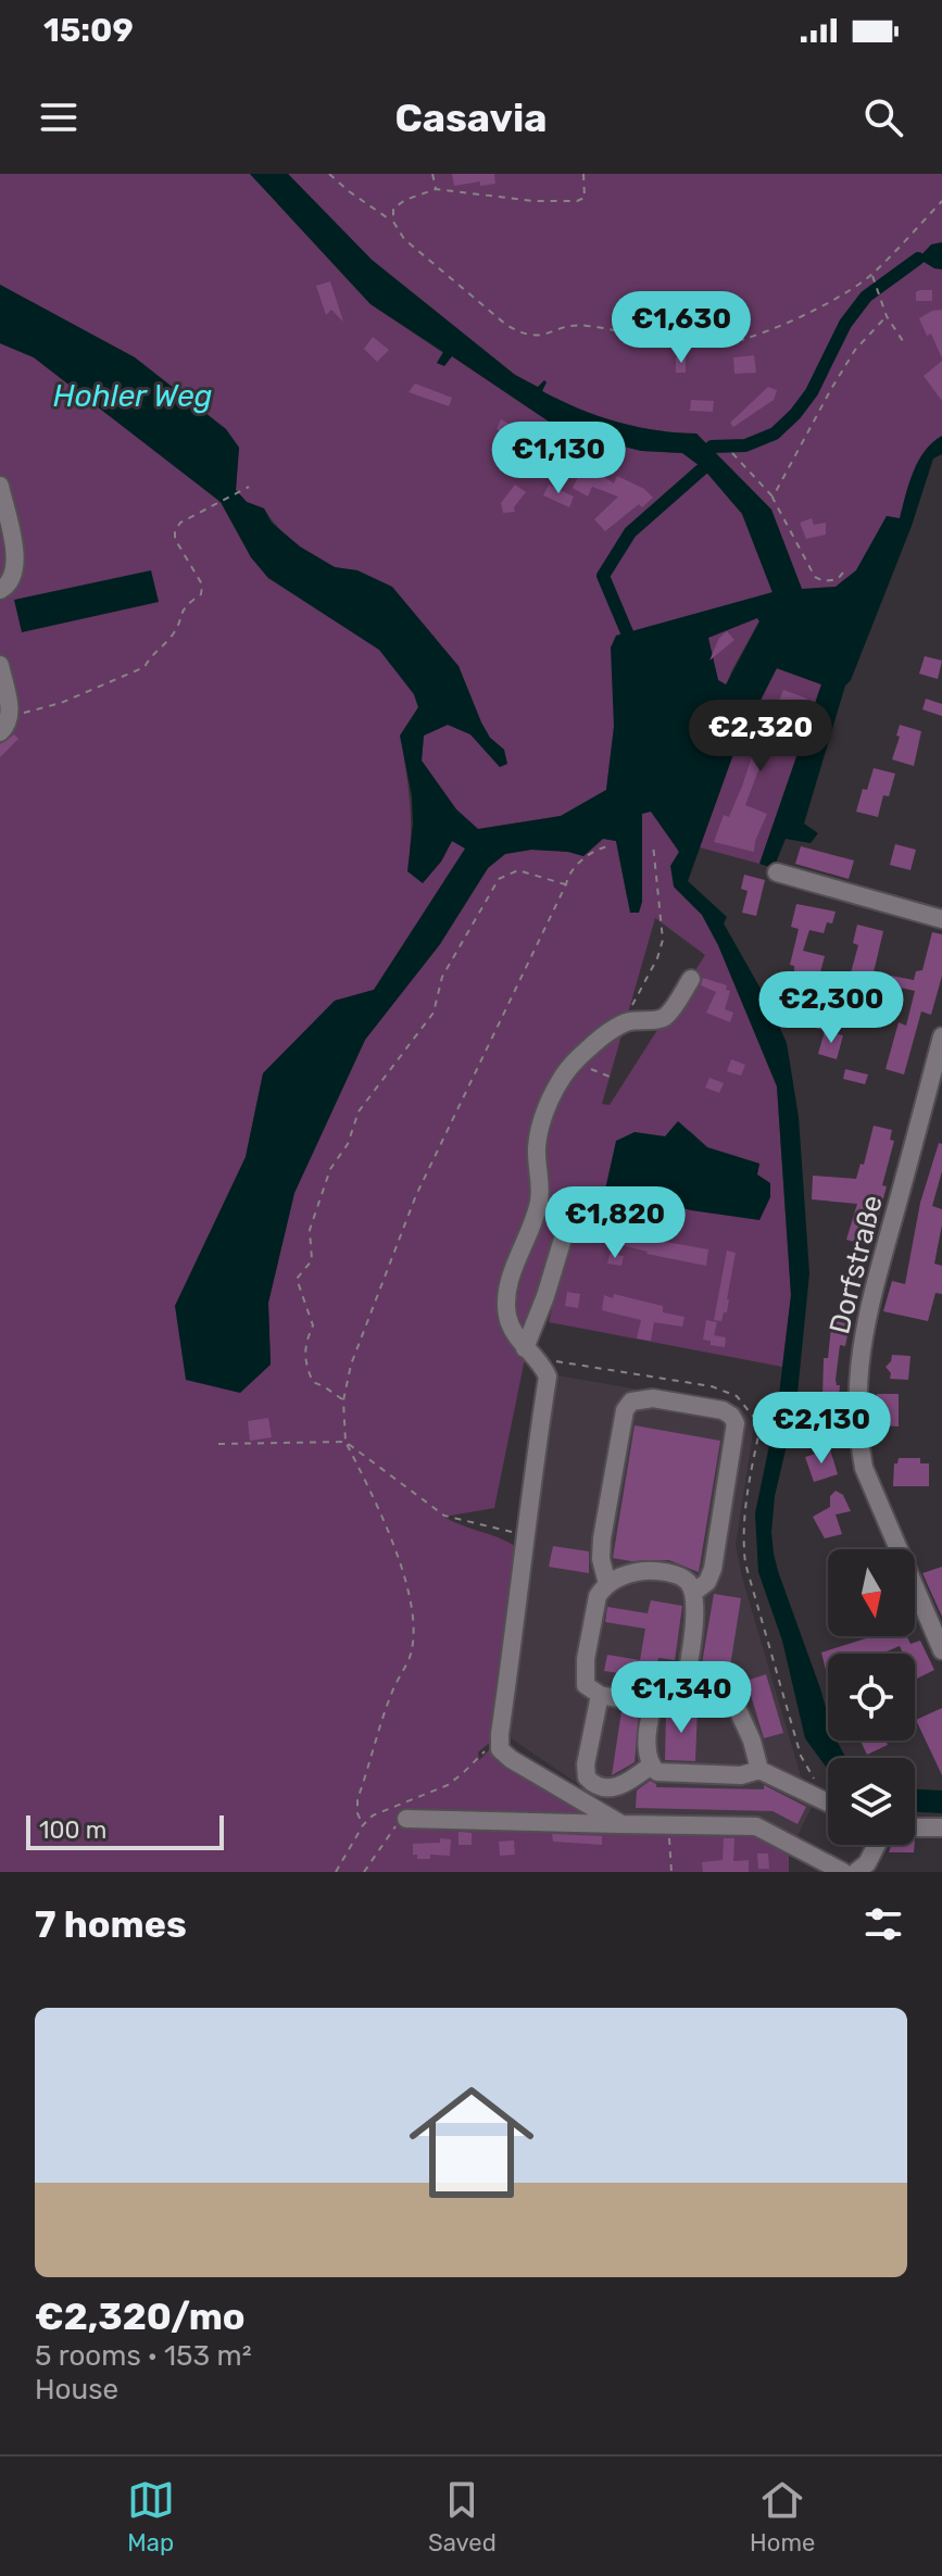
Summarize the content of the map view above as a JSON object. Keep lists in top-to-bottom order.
{
  "streets": {
    "street": ["Dorfstraße"]
  },
  "water": ["Hohler Weg"],
  "scale_bar": "100 m",
  "north": "bottom",
  "page": {
    "status": "15:09",
    "header": "Casavia",
    "price": [
      "€1,630",
      "€1,130",
      "€2,320",
      "€2,300",
      "€1,820",
      "€2,130",
      "€1,340"
    ],
    "scale": "100 m",
    "heading": "7 homes",
    "list": [
      {
        "name": "€2,320/mo",
        "note": "5 rooms · 153 m² · House"
      }
    ],
    "tabs": ["Map", "Saved", "Home"]
  }
}
